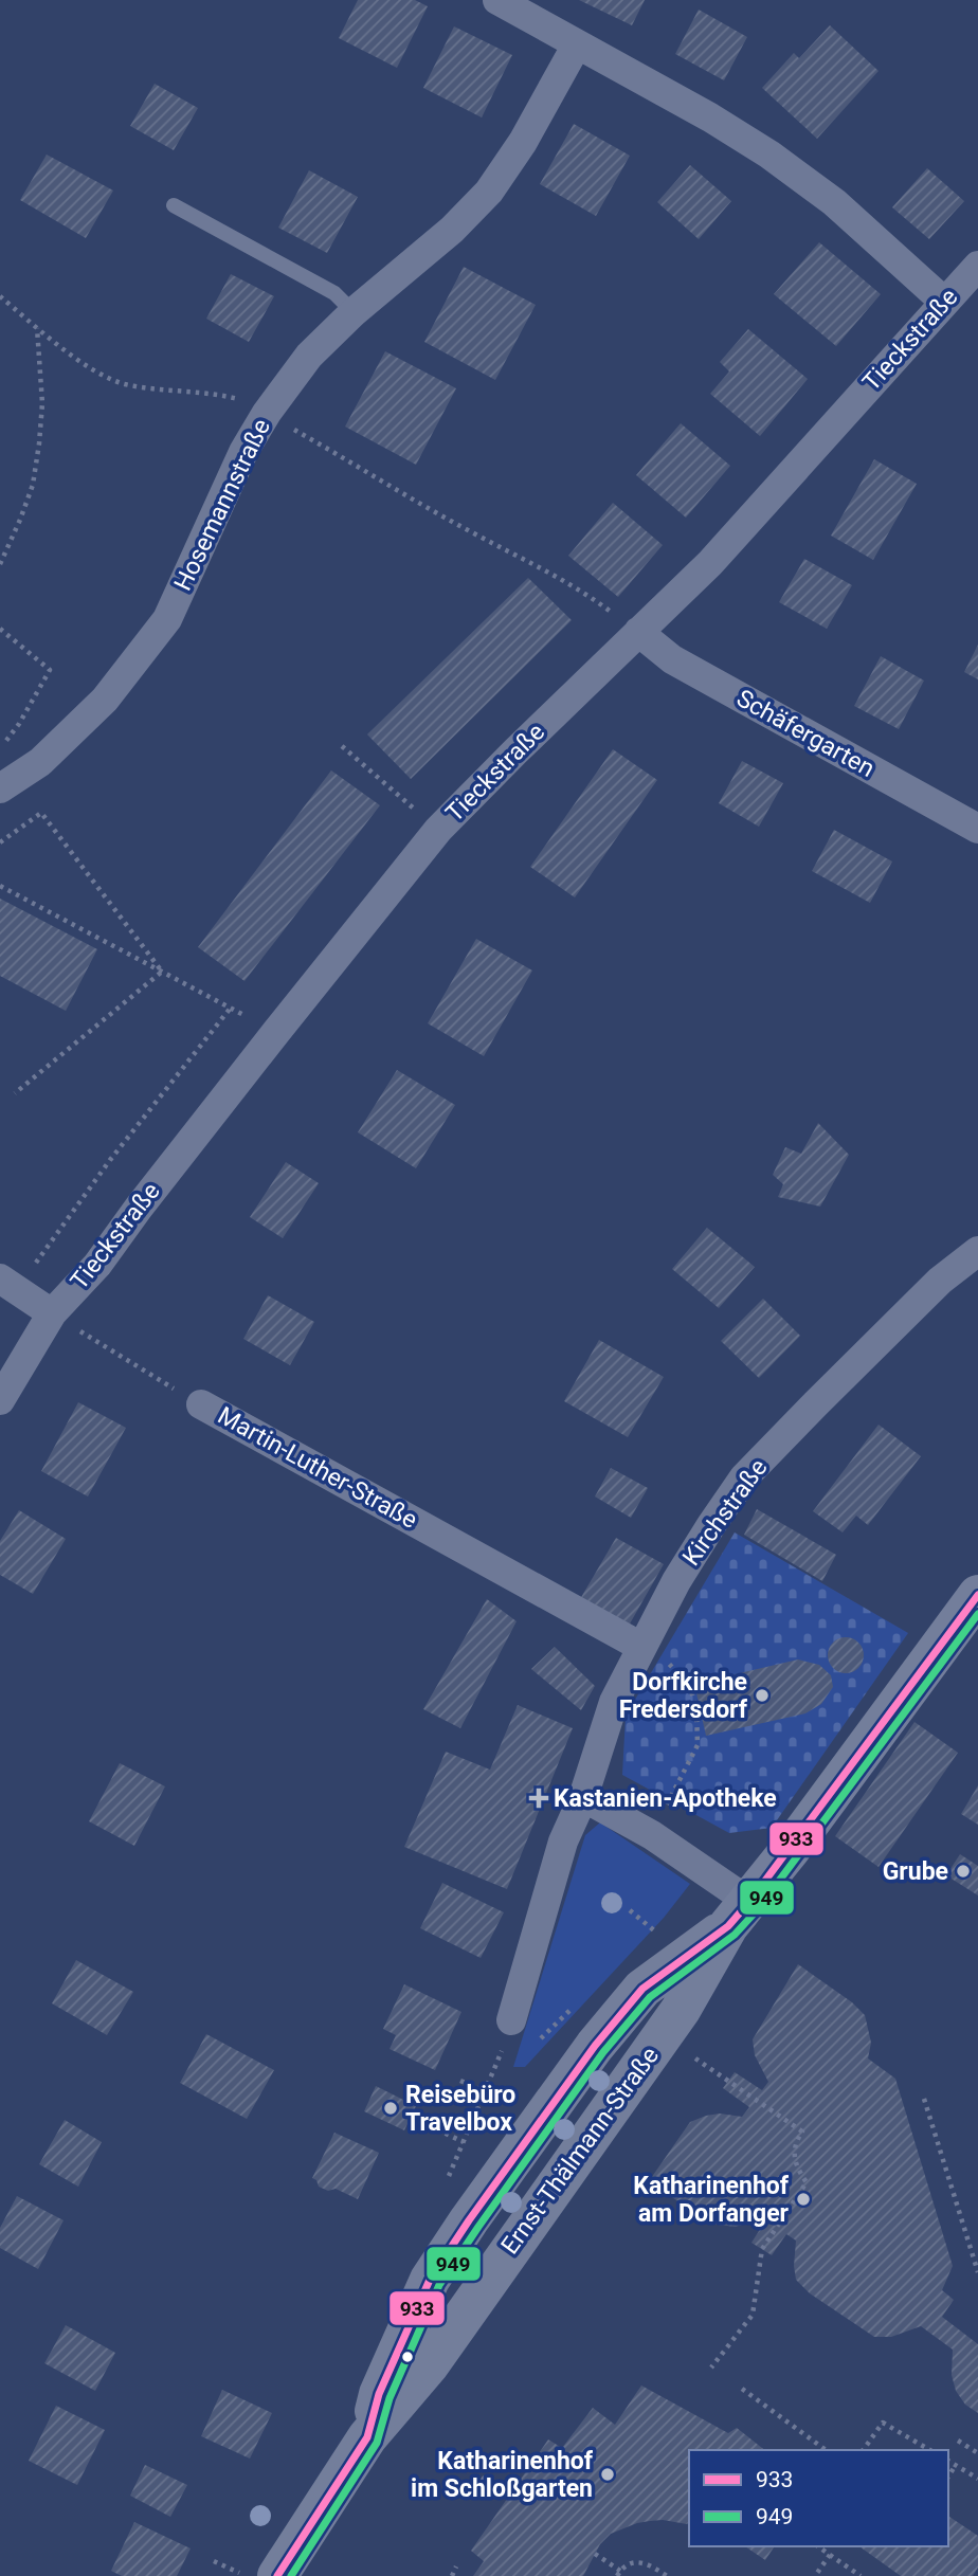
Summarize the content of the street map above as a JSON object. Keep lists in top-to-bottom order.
{
  "streets": {
    "street": [
      "Tieckstraße",
      "Hosemannstraße",
      "Schäfergarten",
      "Martin-Luther-Straße",
      "Kirchstraße",
      "Ernst-Thälmann-Straße"
    ]
  },
  "crossings": [
    ["Tieckstraße", "Schäfergarten"],
    ["Tieckstraße", "Martin-Luther-Straße"],
    ["Martin-Luther-Straße", "Kirchstraße"]
  ],
  "places": {
    "other": [
      "Dorfkirche Fredersdorf",
      "Grube",
      "Reisebüro Travelbox",
      "Katharinenhof am Dorfanger",
      "Katharinenhof im Schloßgarten"
    ],
    "health": ["Kastanien-Apotheke"]
  },
  "lines": ["transit line 933", "transit line 949"],
  "legend": ["933", "949"]
}
